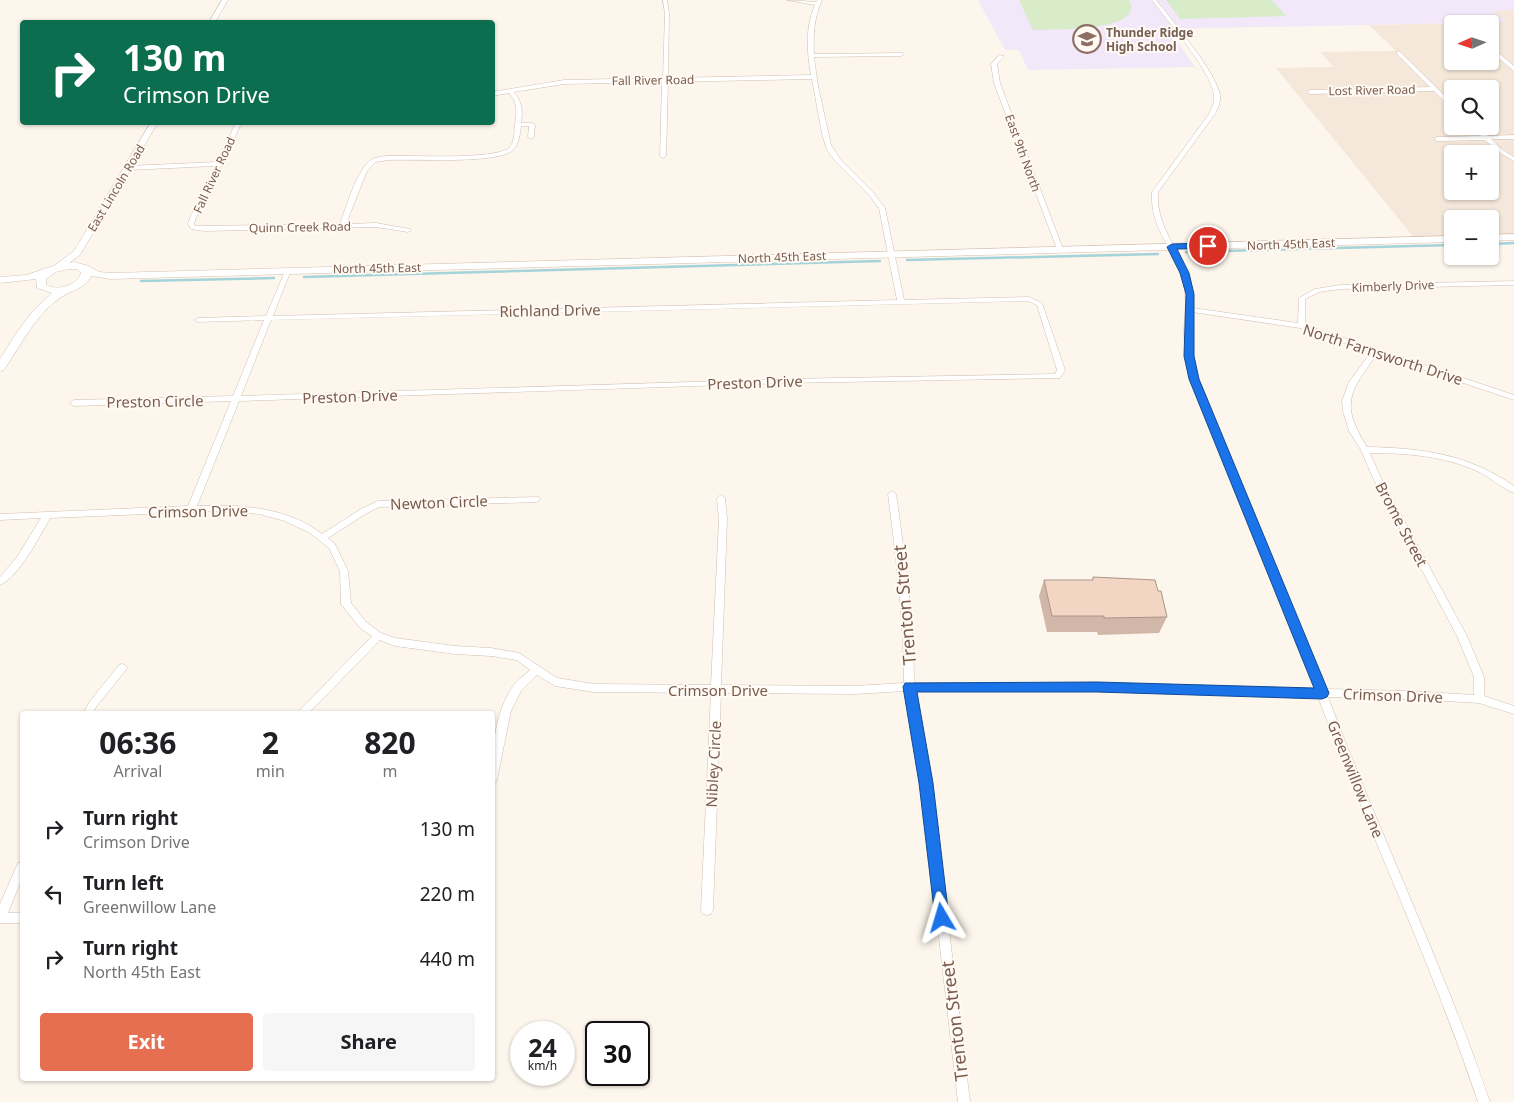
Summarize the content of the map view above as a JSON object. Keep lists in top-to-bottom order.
{
  "streets": {
    "main road": ["North 45th East"],
    "street": [
      "Fall River Road",
      "Lost River Road",
      "East 9th North",
      "East Lincoln Road",
      "Quinn Creek Road",
      "Kimberly Drive",
      "Richland Drive",
      "North Farnsworth Drive",
      "Preston Drive",
      "Preston Circle",
      "Newton Circle",
      "Crimson Drive",
      "Brome Street",
      "Trenton Street",
      "Nibley Circle",
      "Greenwillow Lane"
    ]
  },
  "crossings": [
    ["Fall River Road", "Quinn Creek Road"],
    ["East 9th North", "North 45th East"],
    ["North 45th East", "Greenwillow Lane"],
    ["Kimberly Drive", "North Farnsworth Drive"],
    ["Richland Drive", "Preston Drive"],
    ["North Farnsworth Drive", "Brome Street"],
    ["North Farnsworth Drive", "Greenwillow Lane"],
    ["Preston Drive", "Preston Circle"],
    ["Newton Circle", "Crimson Drive"],
    ["Crimson Drive", "Brome Street"],
    ["Crimson Drive", "Trenton Street"],
    ["Crimson Drive", "Nibley Circle"],
    ["Crimson Drive", "Greenwillow Lane"]
  ],
  "places": {
    "school or university": ["Thunder Ridge High School"]
  },
  "north": "left",
  "page": {
    "map_buttons": ["+", "−"],
    "turn": ["130 m", "Crimson Drive"],
    "eta": [
      "06:36",
      "Arrival",
      "2",
      "min",
      "820",
      "m"
    ],
    "list": [
      {
        "name": "Turn right",
        "note": "Crimson Drive",
        "value": "130 m"
      },
      {
        "name": "Turn left",
        "note": "Greenwillow Lane",
        "value": "220 m"
      },
      {
        "name": "Turn right",
        "note": "North 45th East",
        "value": "440 m"
      }
    ],
    "buttons": ["Exit", "Share"],
    "speed": "24 km/h",
    "limit": "30"
  }
}
